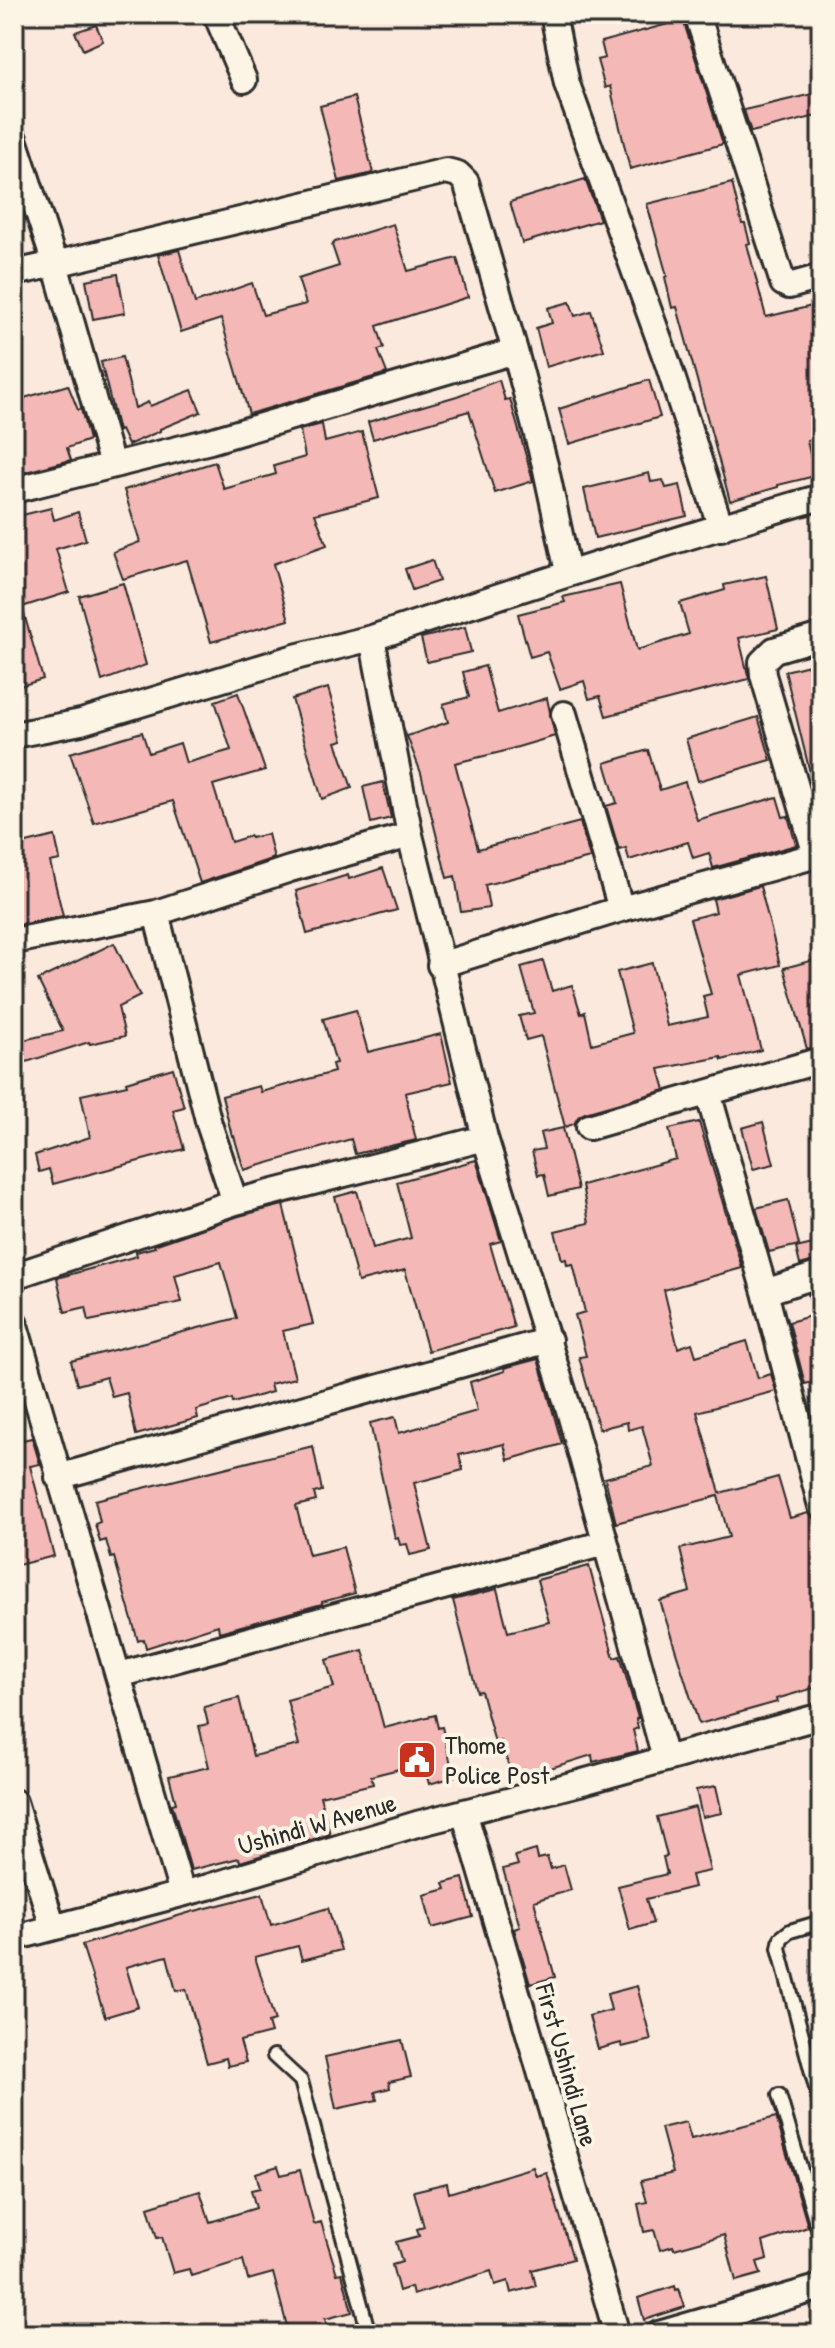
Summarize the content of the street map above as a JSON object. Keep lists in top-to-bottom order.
{
  "streets": {
    "street": ["Ushindi W Avenue", "First Ushindi Lane"]
  },
  "crossings": [
    ["Ushindi W Avenue", "First Ushindi Lane"]
  ],
  "places": {
    "public building": ["Thome Police Post"]
  }
}
